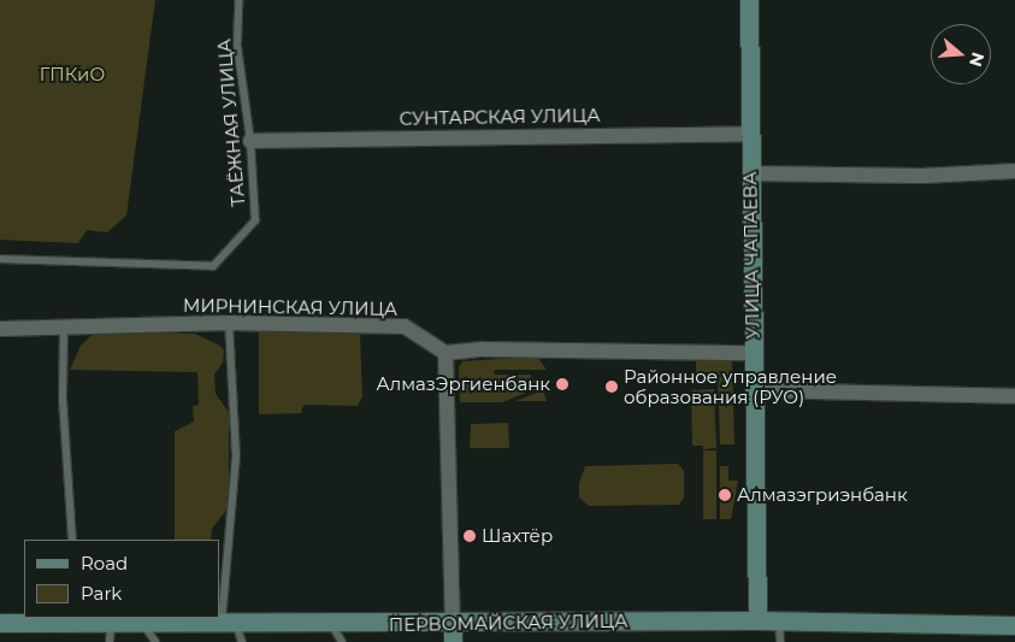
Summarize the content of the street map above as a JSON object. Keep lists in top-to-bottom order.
{
  "streets": {
    "main road": ["УЛИЦА ЧАПАЕВА", "ПЕРВОМАЙСКАЯ УЛИЦА"],
    "street": ["СУНТАРСКАЯ УЛИЦА", "МИРНИНСКАЯ УЛИЦА"],
    "lane": ["ТАЁЖНАЯ УЛИЦА"]
  },
  "crossings": [
    ["СУНТАРСКАЯ УЛИЦА", "ТАЁЖНАЯ УЛИЦА"],
    ["СУНТАРСКАЯ УЛИЦА", "УЛИЦА ЧАПАЕВА"],
    ["УЛИЦА ЧАПАЕВА", "ПЕРВОМАЙСКАЯ УЛИЦА"]
  ],
  "parks": ["ГПКиО"],
  "places": [
    "АлмазЭргиенбанк",
    "Районное управление образования (РУО)",
    "Алмазэгриэнбанк",
    "Шахтёр"
  ],
  "legend": ["Road", "Park"],
  "north": "right"
}
